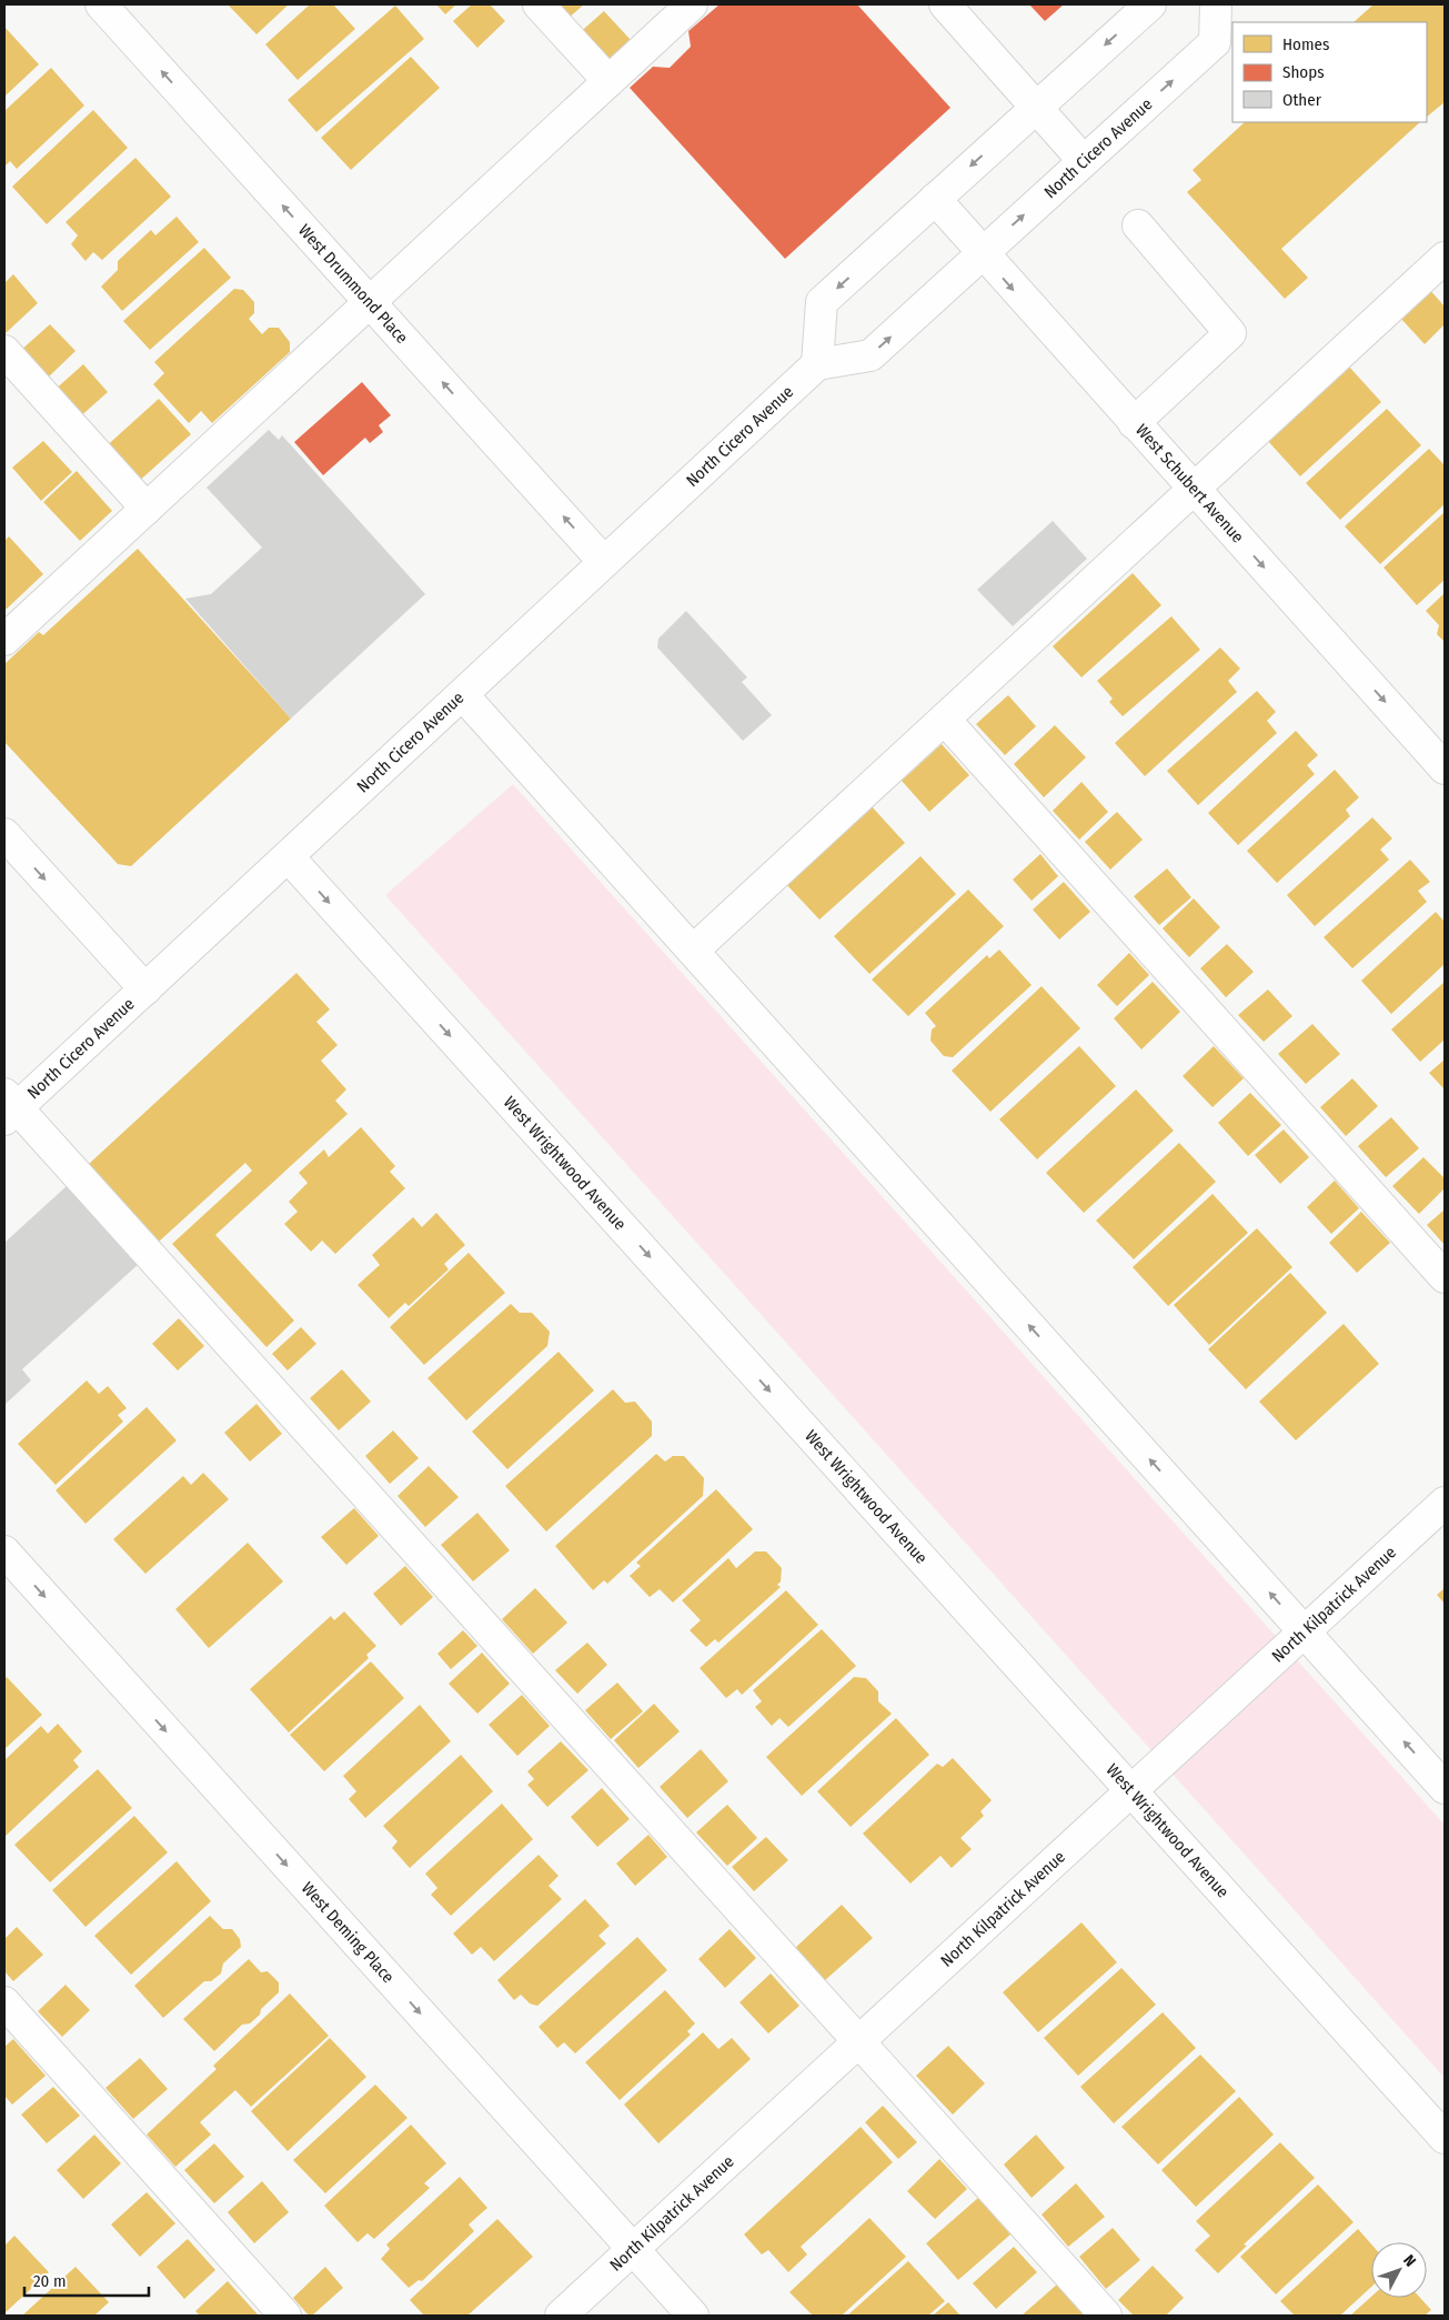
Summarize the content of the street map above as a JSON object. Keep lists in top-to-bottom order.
{
  "streets": {
    "street": [
      "North Cicero Avenue",
      "West Drummond Place",
      "West Schubert Avenue",
      "West Wrightwood Avenue",
      "North Kilpatrick Avenue",
      "West Deming Place"
    ]
  },
  "crossings": [
    ["North Cicero Avenue", "West Drummond Place"],
    ["North Cicero Avenue", "West Schubert Avenue"],
    ["North Cicero Avenue", "West Wrightwood Avenue"],
    ["West Wrightwood Avenue", "North Kilpatrick Avenue"],
    ["North Kilpatrick Avenue", "West Deming Place"]
  ],
  "one_way": ["West Drummond Place", "West Schubert Avenue", "West Deming Place"],
  "legend": ["Homes", "Shops", "Other"],
  "scale_bar": "20 m",
  "north": "top right"
}
